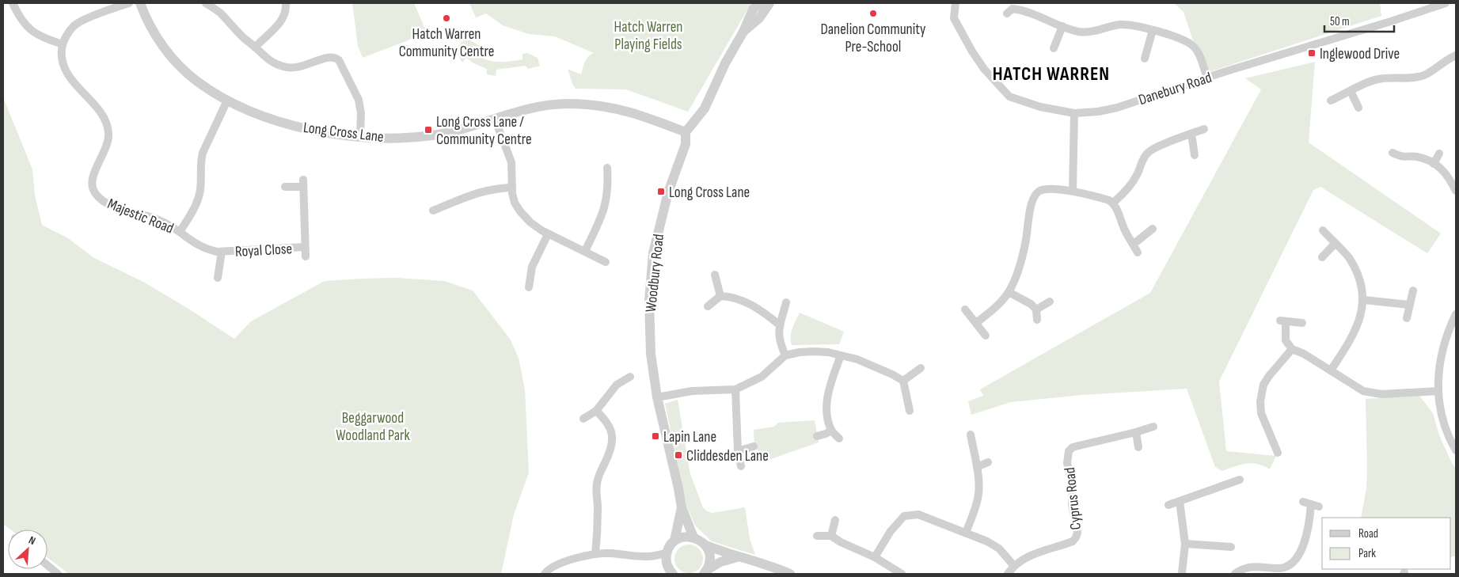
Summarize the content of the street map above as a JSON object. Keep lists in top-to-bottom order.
{
  "streets": {
    "street": [
      "Danebury Road",
      "Long Cross Lane",
      "Majestic Road",
      "Royal Close",
      "Woodbury Road",
      "Cyprus Road"
    ]
  },
  "crossings": [
    ["Long Cross Lane", "Majestic Road"],
    ["Long Cross Lane", "Woodbury Road"],
    ["Majestic Road", "Royal Close"]
  ],
  "districts": ["HATCH WARREN"],
  "parks": ["Hatch Warren Playing Fields", "Beggarwood Woodland Park"],
  "places": {
    "other": ["Danelion Community Pre-School", "Hatch Warren Community Centre"],
    "transit": [
      "Inglewood Drive",
      "Long Cross Lane / Community Centre",
      "Long Cross Lane",
      "Lapin Lane",
      "Cliddesden Lane"
    ]
  },
  "legend": ["Road", "Park"],
  "scale_bar": "50 m",
  "north": "top right"
}
